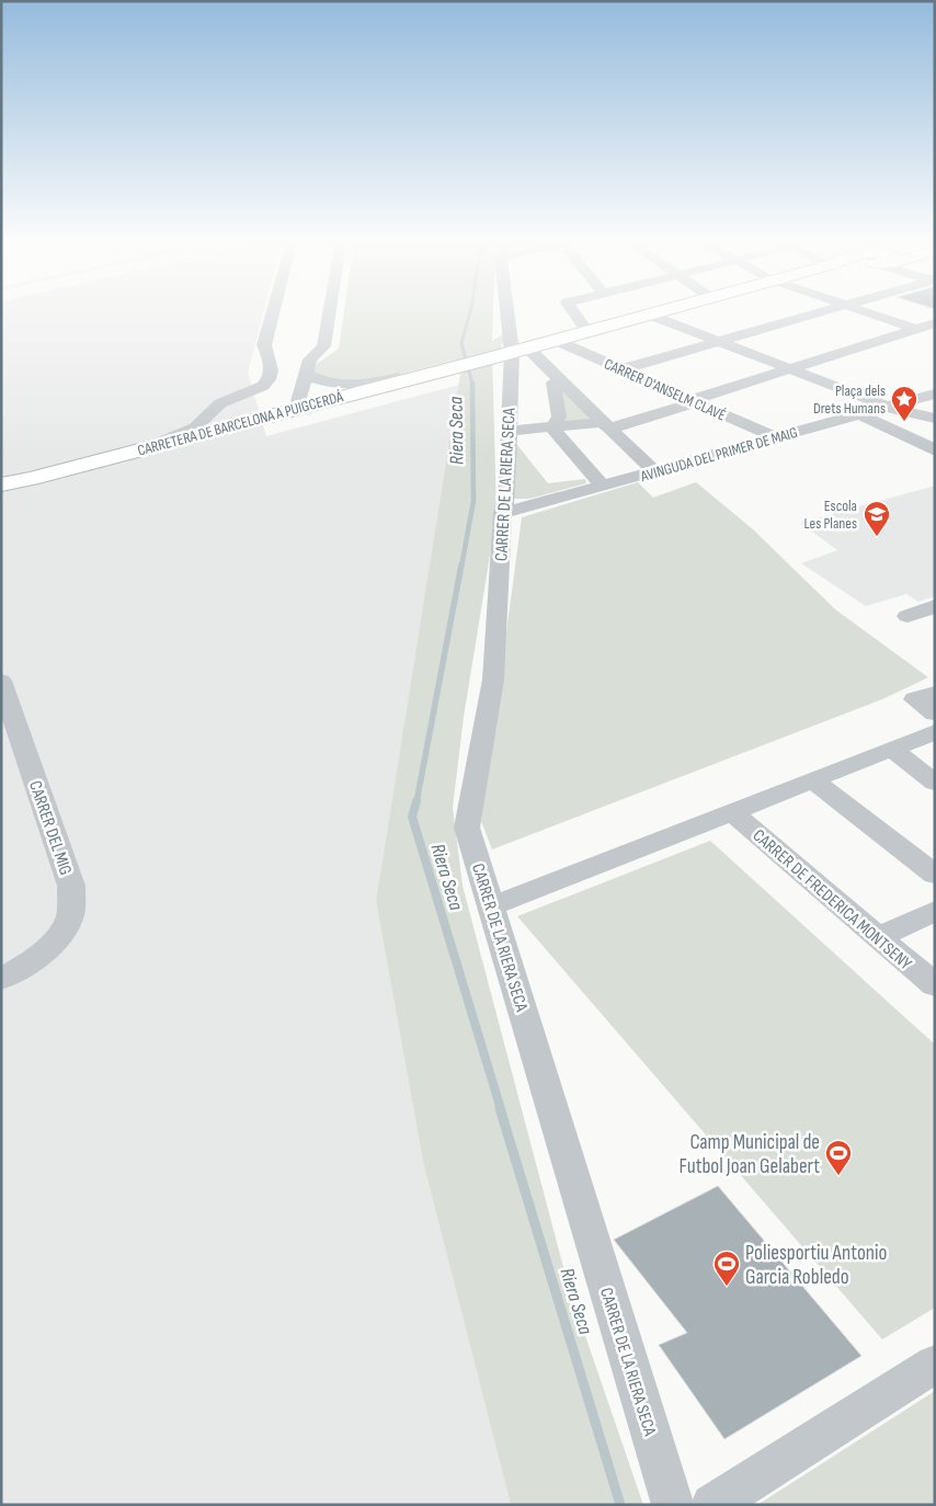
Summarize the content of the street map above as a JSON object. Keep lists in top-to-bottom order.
{
  "streets": {
    "main road": ["CARRETERA DE BARCELONA A PUIGCERDÁ"],
    "street": [
      "CARRER D'ANSELM CLAVÉ",
      "AVINGUDA DEL PRIMER DE MAIG",
      "CARRER DE LA RIERA SECA",
      "CARRER DEL MIG",
      "CARRER DE FREDERICA MONTSENY"
    ]
  },
  "crossings": [
    ["CARRER D'ANSELM CLAVÉ", "CARRETERA DE BARCELONA A PUIGCERDÁ"],
    ["CARRER D'ANSELM CLAVÉ", "AVINGUDA DEL PRIMER DE MAIG"],
    ["CARRETERA DE BARCELONA A PUIGCERDÁ", "CARRER DE LA RIERA SECA"],
    ["AVINGUDA DEL PRIMER DE MAIG", "CARRER DE LA RIERA SECA"]
  ],
  "water": ["Riera Seca"],
  "places": {
    "place": ["Plaça dels Drets Humans"],
    "school or university": ["Escola Les Planes"],
    "sports": ["Camp Municipal de Futbol Joan Gelabert", "Poliesportiu Antonio Garcia Robledo"]
  }
}
